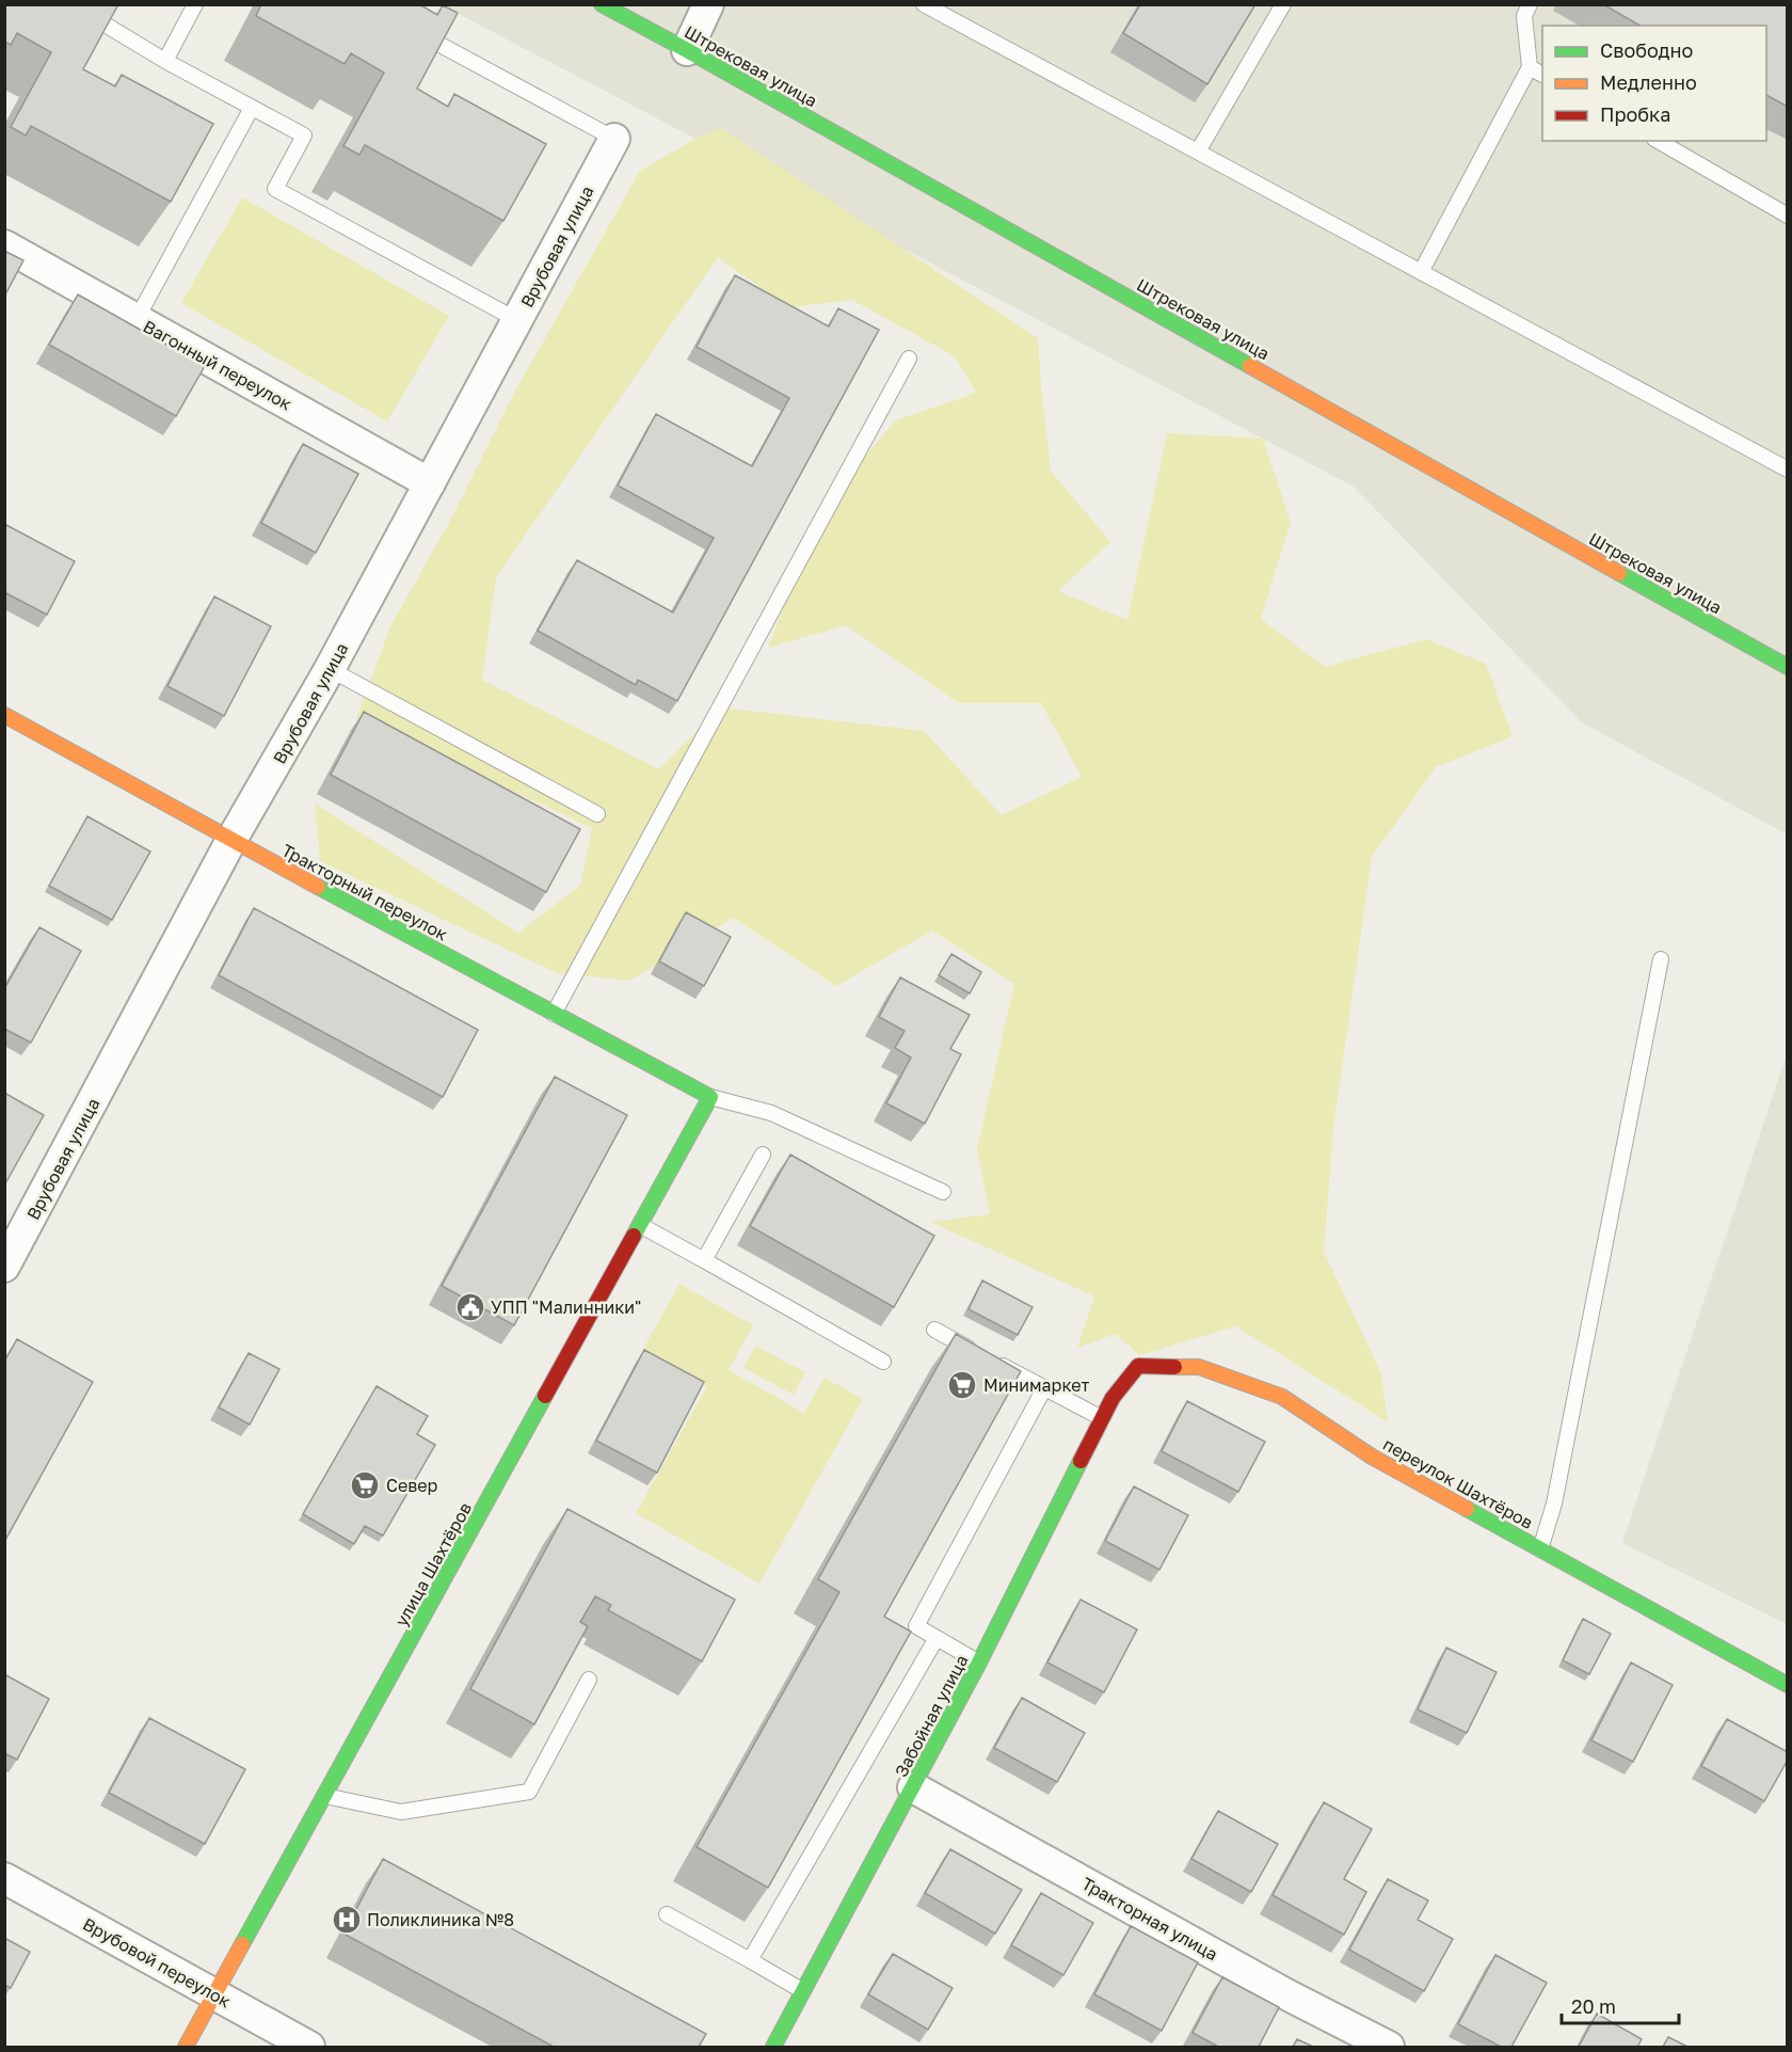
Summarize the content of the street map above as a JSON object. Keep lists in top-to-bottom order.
{
  "streets": {
    "street": [
      "Штрековая улица",
      "Врубовая улица",
      "Вагонный переулок",
      "Тракторный переулок",
      "переулок Шахтёров",
      "улица Шахтёров",
      "Забойная улица",
      "Тракторная улица",
      "Врубовой переулок"
    ]
  },
  "crossings": [
    ["Врубовая улица", "Вагонный переулок"],
    ["Врубовая улица", "Тракторный переулок"],
    ["Тракторный переулок", "улица Шахтёров"],
    ["переулок Шахтёров", "Забойная улица"],
    ["улица Шахтёров", "Врубовой переулок"],
    ["Забойная улица", "Тракторная улица"]
  ],
  "places": {
    "public building": ["УПП \"Малинники\""],
    "supermarket": ["Минимаркет", "Север"],
    "hospital": ["Поликлиника №8"]
  },
  "legend": ["Свободно", "Медленно", "Пробка"],
  "scale_bar": "20 m"
}
